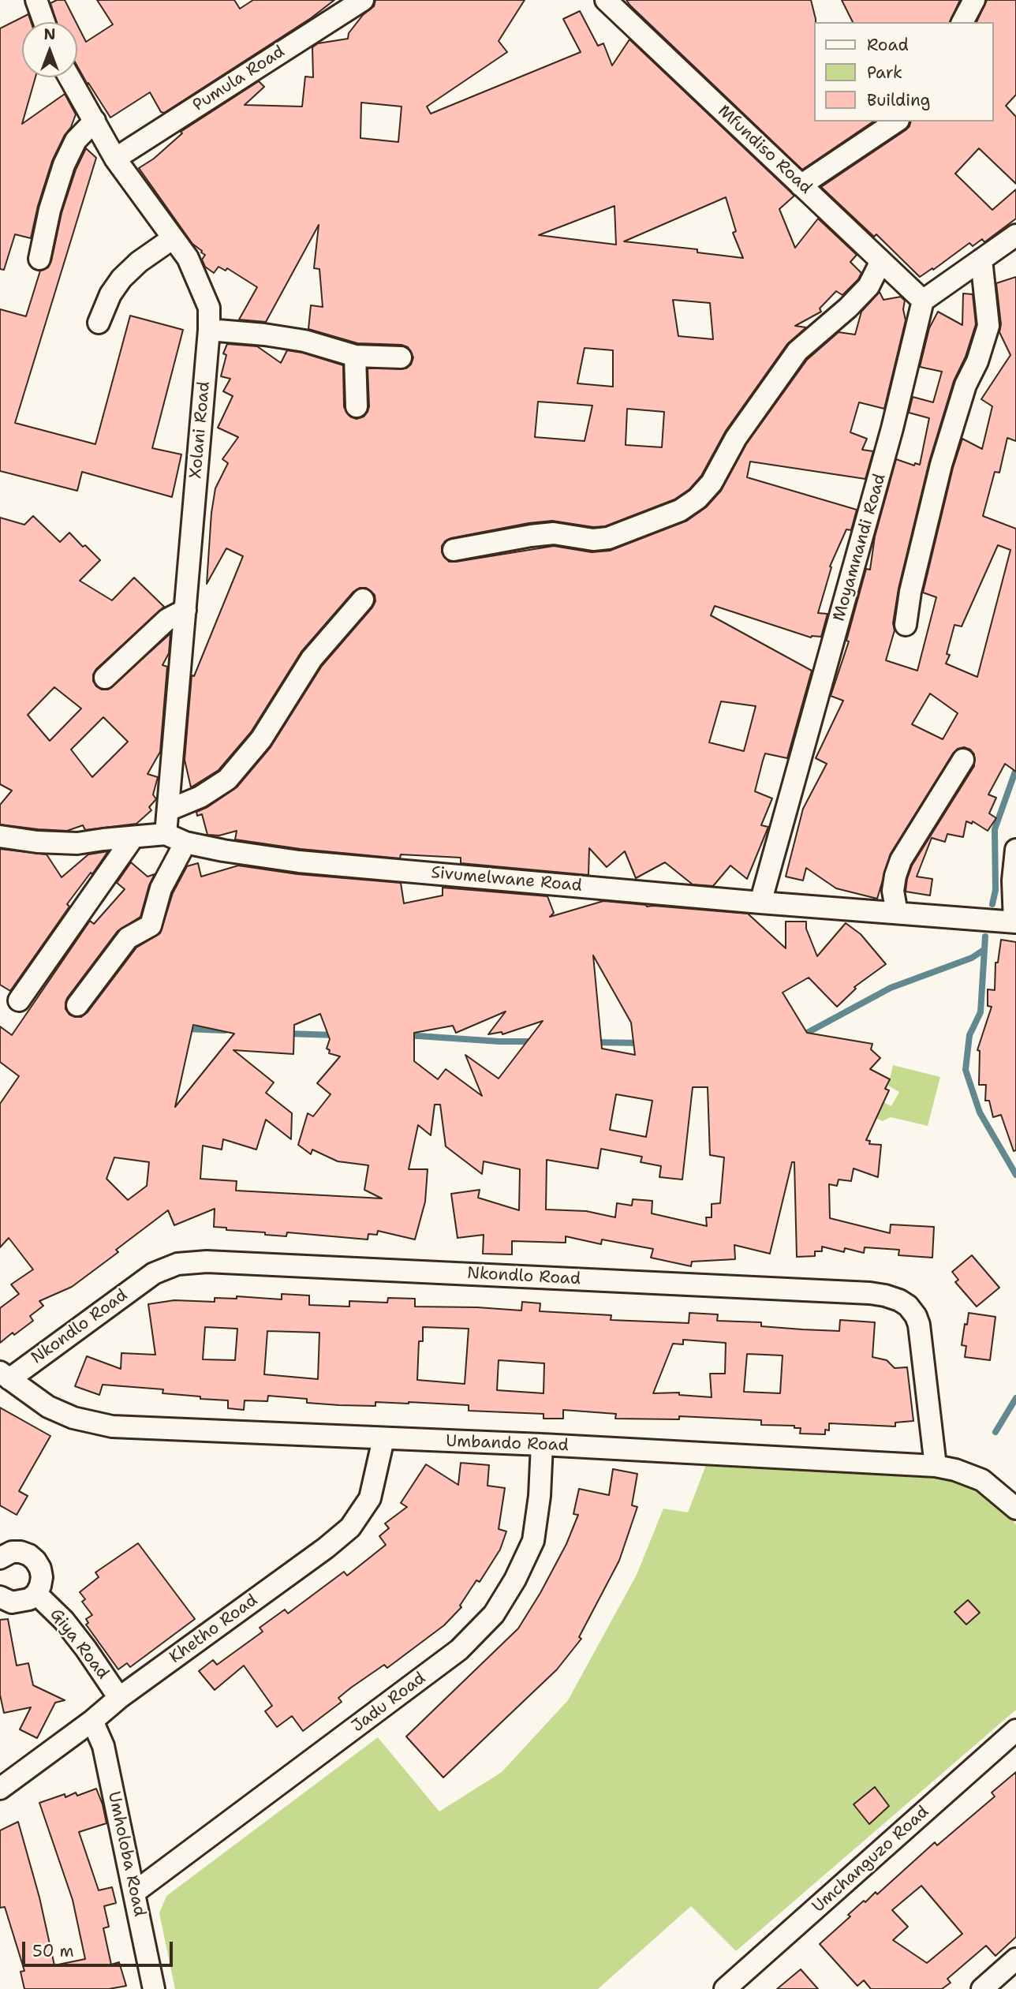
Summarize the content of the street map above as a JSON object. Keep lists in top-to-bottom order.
{
  "streets": {
    "street": [
      "Pumula Road",
      "Mfundiso Road",
      "Xolani Road",
      "Moyamnandi Road",
      "Sivumelwane Road",
      "Nkondlo Road",
      "Umbando Road",
      "Khetho Road",
      "Giya Road",
      "Jadu Road",
      "Umholoba Road",
      "Umchanguzo Road"
    ]
  },
  "crossings": [
    ["Pumula Road", "Xolani Road"],
    ["Mfundiso Road", "Moyamnandi Road"],
    ["Xolani Road", "Sivumelwane Road"],
    ["Moyamnandi Road", "Sivumelwane Road"],
    ["Nkondlo Road", "Umbando Road"],
    ["Umbando Road", "Khetho Road"],
    ["Umbando Road", "Jadu Road"],
    ["Khetho Road", "Giya Road"],
    ["Khetho Road", "Umholoba Road"],
    ["Jadu Road", "Umholoba Road"]
  ],
  "legend": ["Road", "Park", "Building"],
  "scale_bar": "50 m",
  "north": "top"
}
